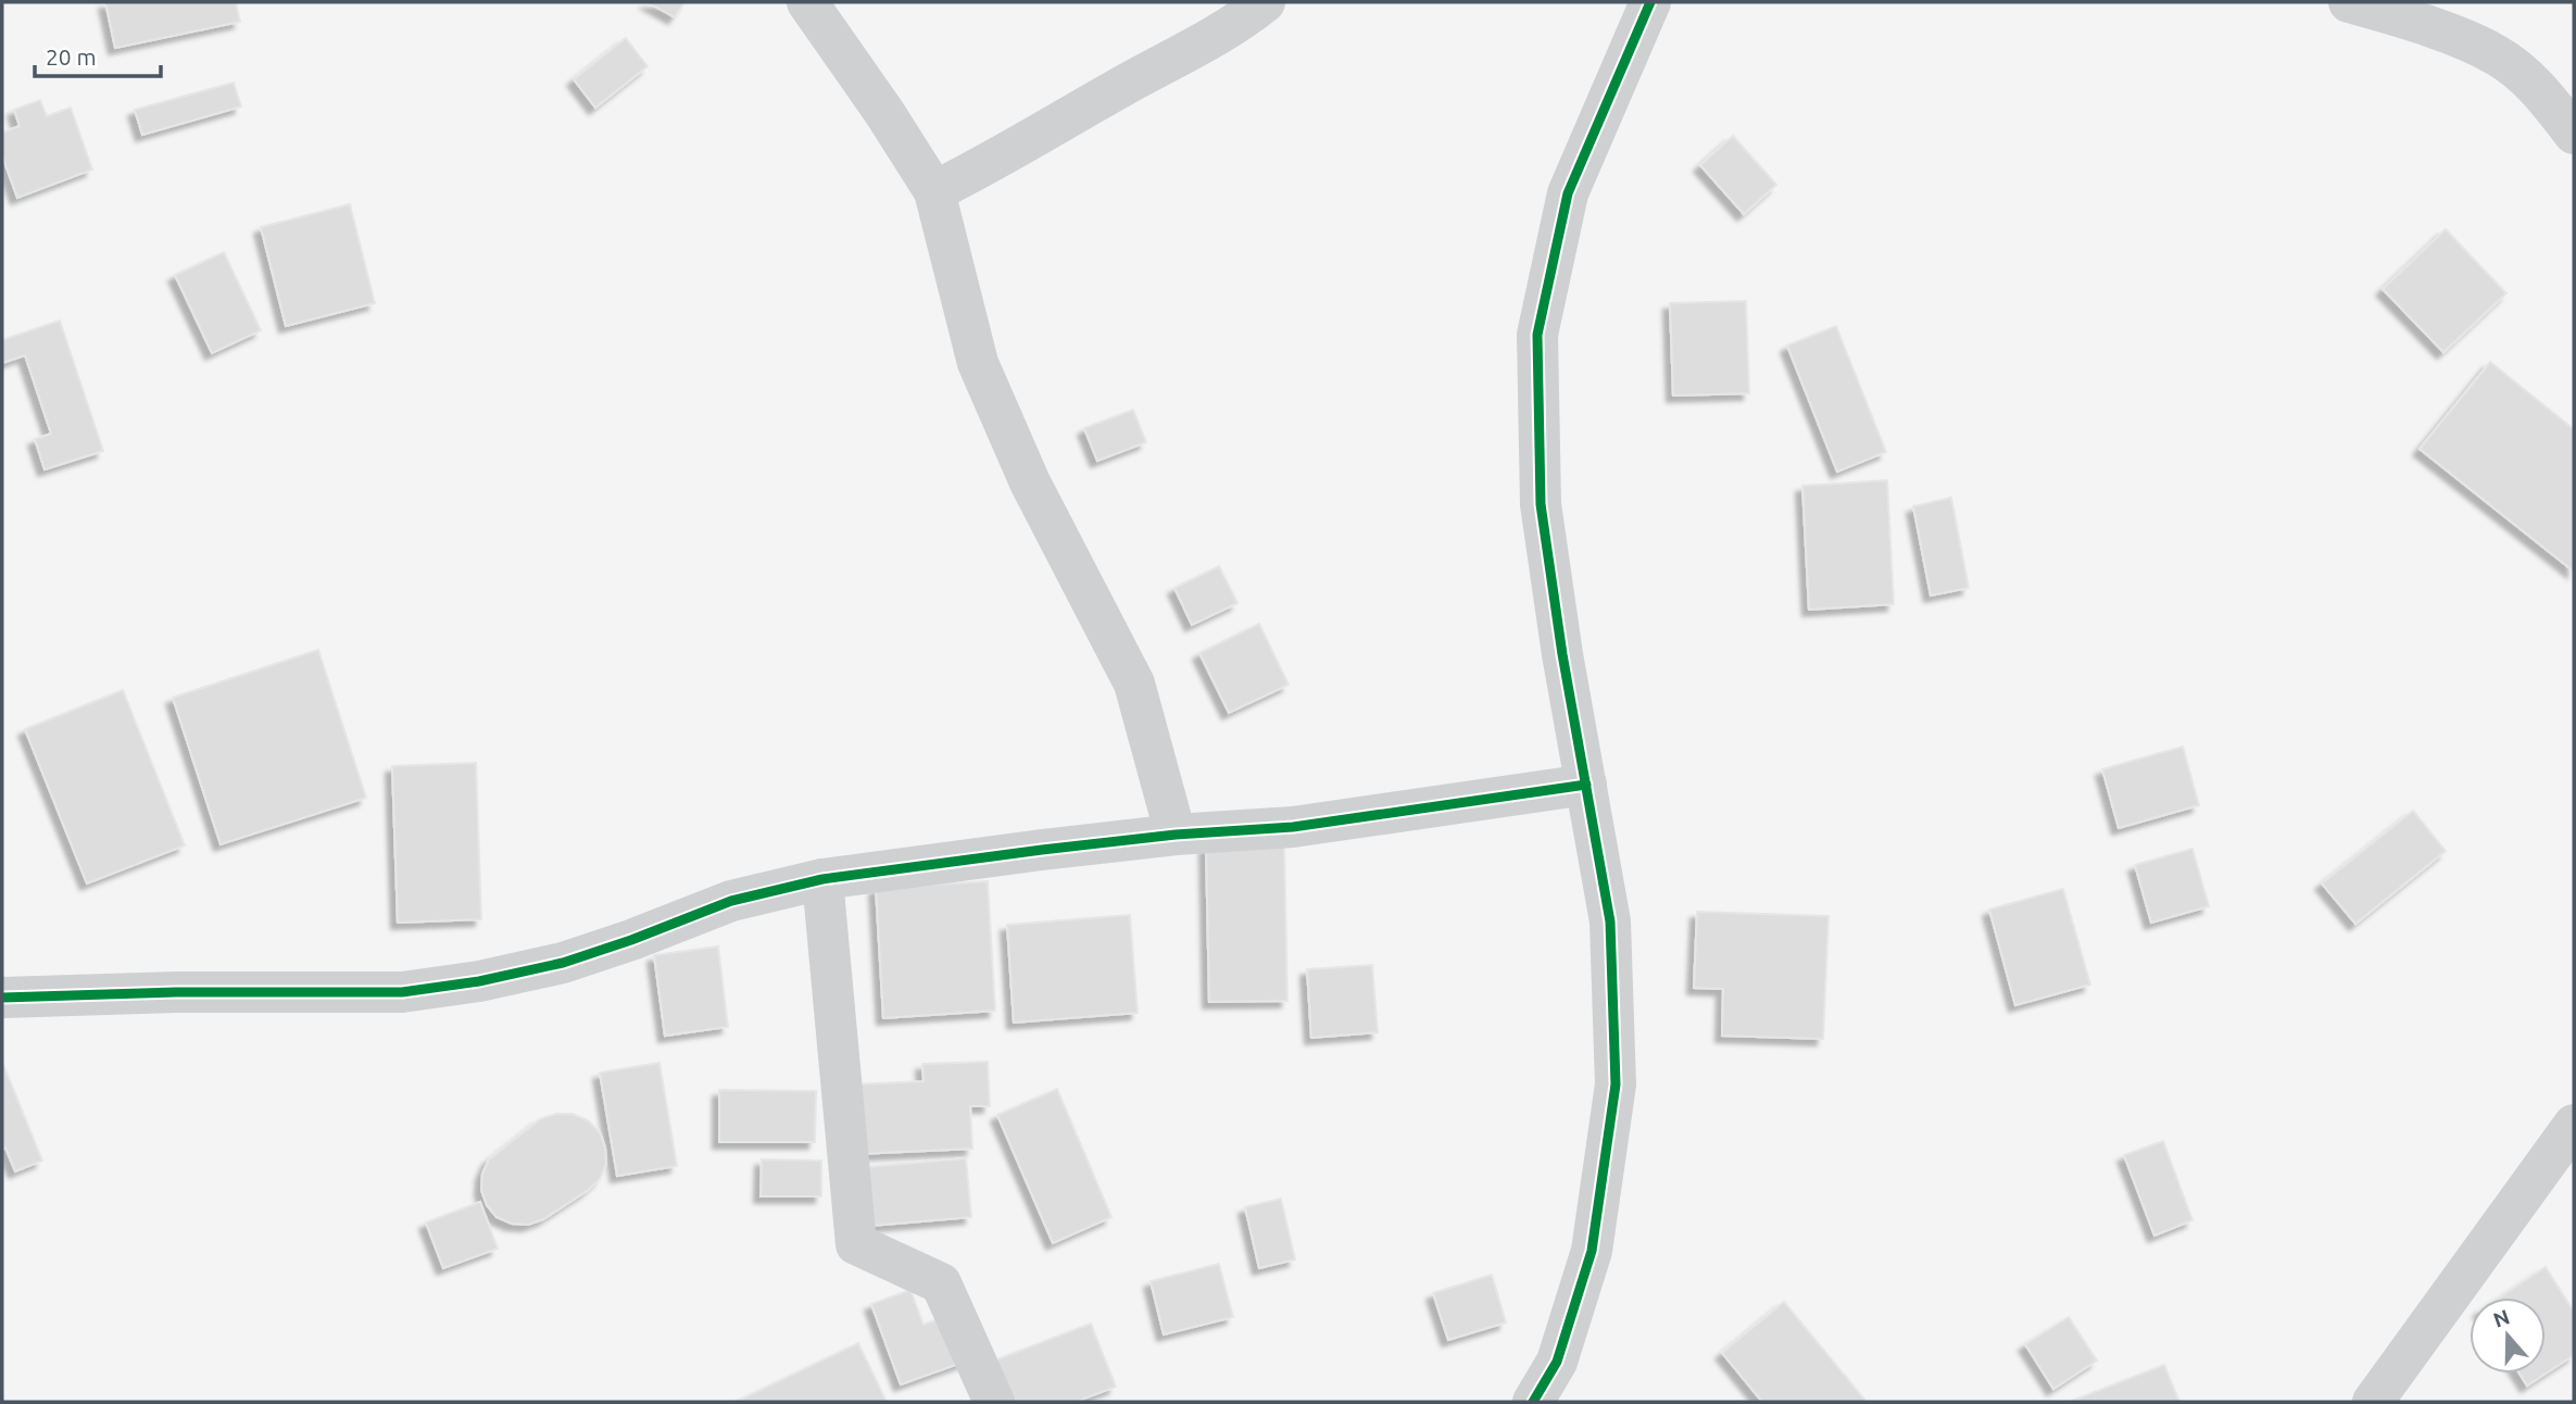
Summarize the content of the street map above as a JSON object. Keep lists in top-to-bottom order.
{
  "scale_bar": "20 m",
  "north": "top"
}
